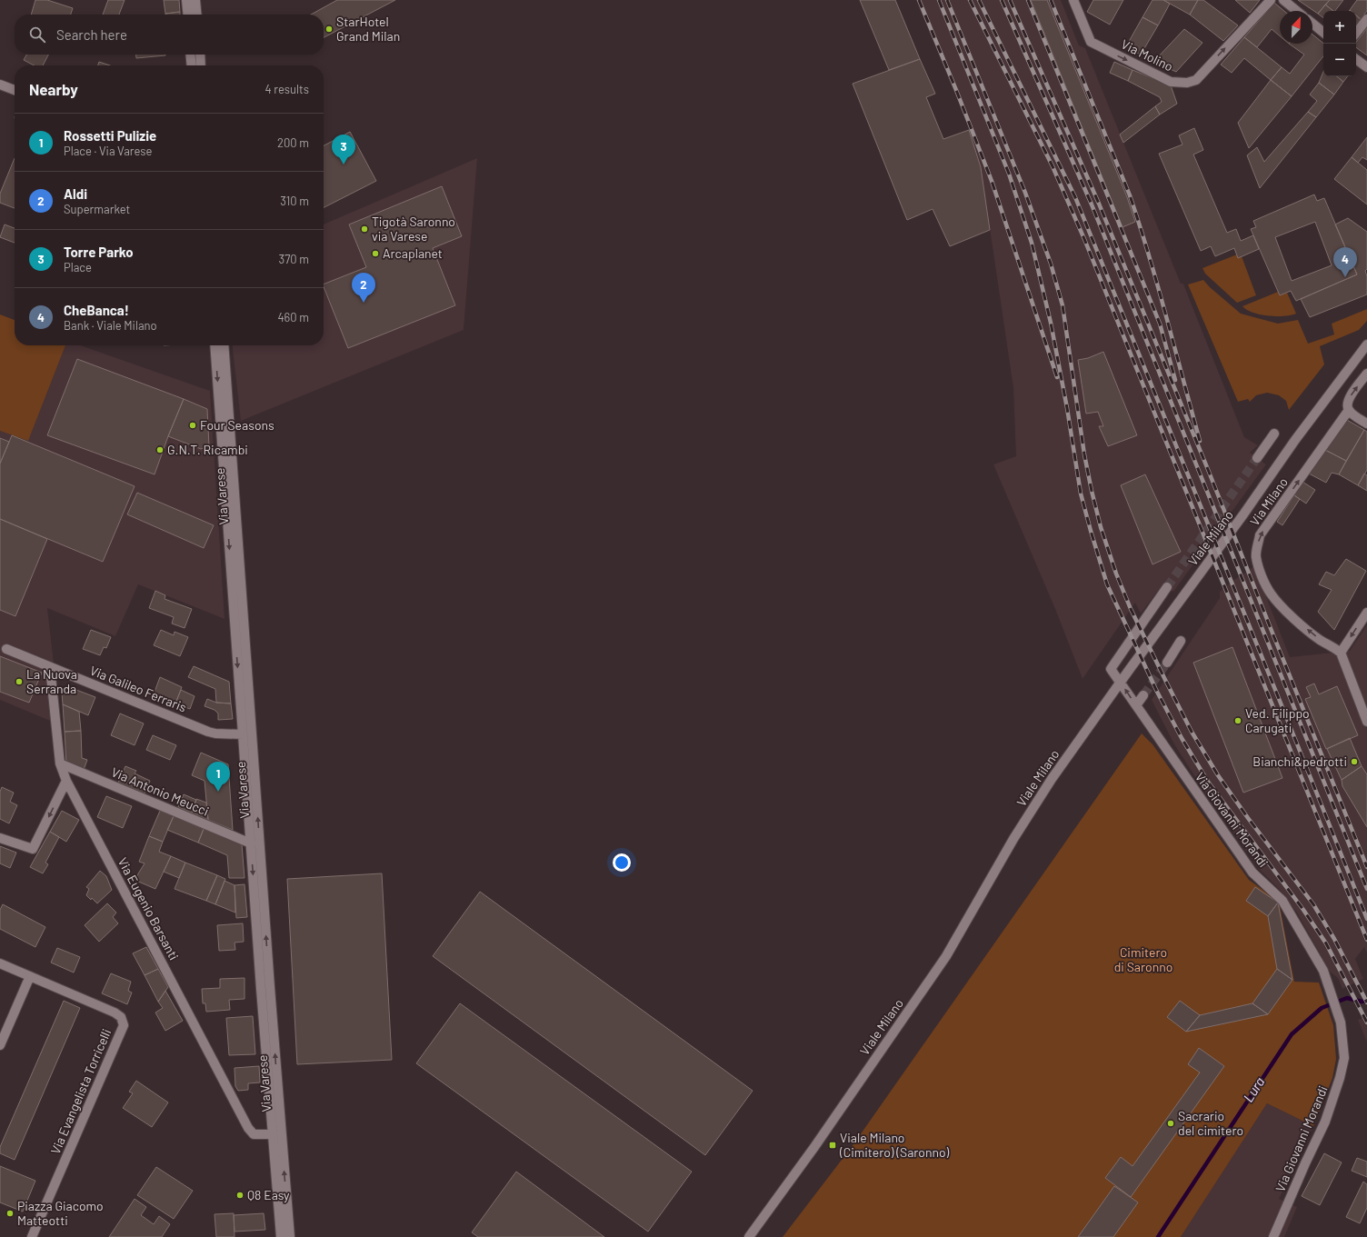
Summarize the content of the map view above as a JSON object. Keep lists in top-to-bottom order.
{
  "streets": {
    "street": [
      "Via Molino",
      "Via Varese",
      "Via Milano",
      "Viale Milano",
      "Via Galileo Ferraris",
      "Via Antonio Meucci",
      "Via Giovanni Morandi",
      "Via Eugenio Barsanti",
      "Via Evangelista Torricelli"
    ]
  },
  "crossings": [
    ["Via Varese", "Via Galileo Ferraris"],
    ["Via Varese", "Via Antonio Meucci"],
    ["Via Varese", "Via Eugenio Barsanti"],
    ["Viale Milano", "Via Giovanni Morandi"],
    ["Via Galileo Ferraris", "Via Eugenio Barsanti"],
    ["Via Antonio Meucci", "Via Eugenio Barsanti"]
  ],
  "water": ["Lura"],
  "parks": ["Cimitero di Saronno"],
  "places": {
    "other": [
      "StarHotel Grand Milan",
      "Tigotà Saronno via Varese",
      "Arcaplanet",
      "Four Seasons",
      "G.N.T. Ricambi",
      "La Nuova Serranda",
      "Ved. Filippo Carugati",
      "Bianchi&pedrotti",
      "Sacrario del cimitero",
      "Q8 Easy",
      "Piazza Giacomo Matteotti"
    ],
    "transit": ["Viale Milano (Cimitero) (Saronno)"]
  },
  "north": "top right",
  "page": {
    "map_buttons": ["+", "−"],
    "search": "Search here",
    "heading": ["Nearby", "4 results"],
    "list": [
      {
        "mark": "1",
        "name": "Rossetti Pulizie",
        "note": "Place · Via Varese",
        "value": "200 m"
      },
      {
        "mark": "2",
        "name": "Aldi",
        "note": "Supermarket",
        "value": "310 m"
      },
      {
        "mark": "3",
        "name": "Torre Parko",
        "note": "Place",
        "value": "370 m"
      },
      {
        "mark": "4",
        "name": "CheBanca!",
        "note": "Bank · Viale Milano",
        "value": "460 m"
      }
    ],
    "pins": [
      "3",
      "4",
      "2",
      "1"
    ]
  }
}
